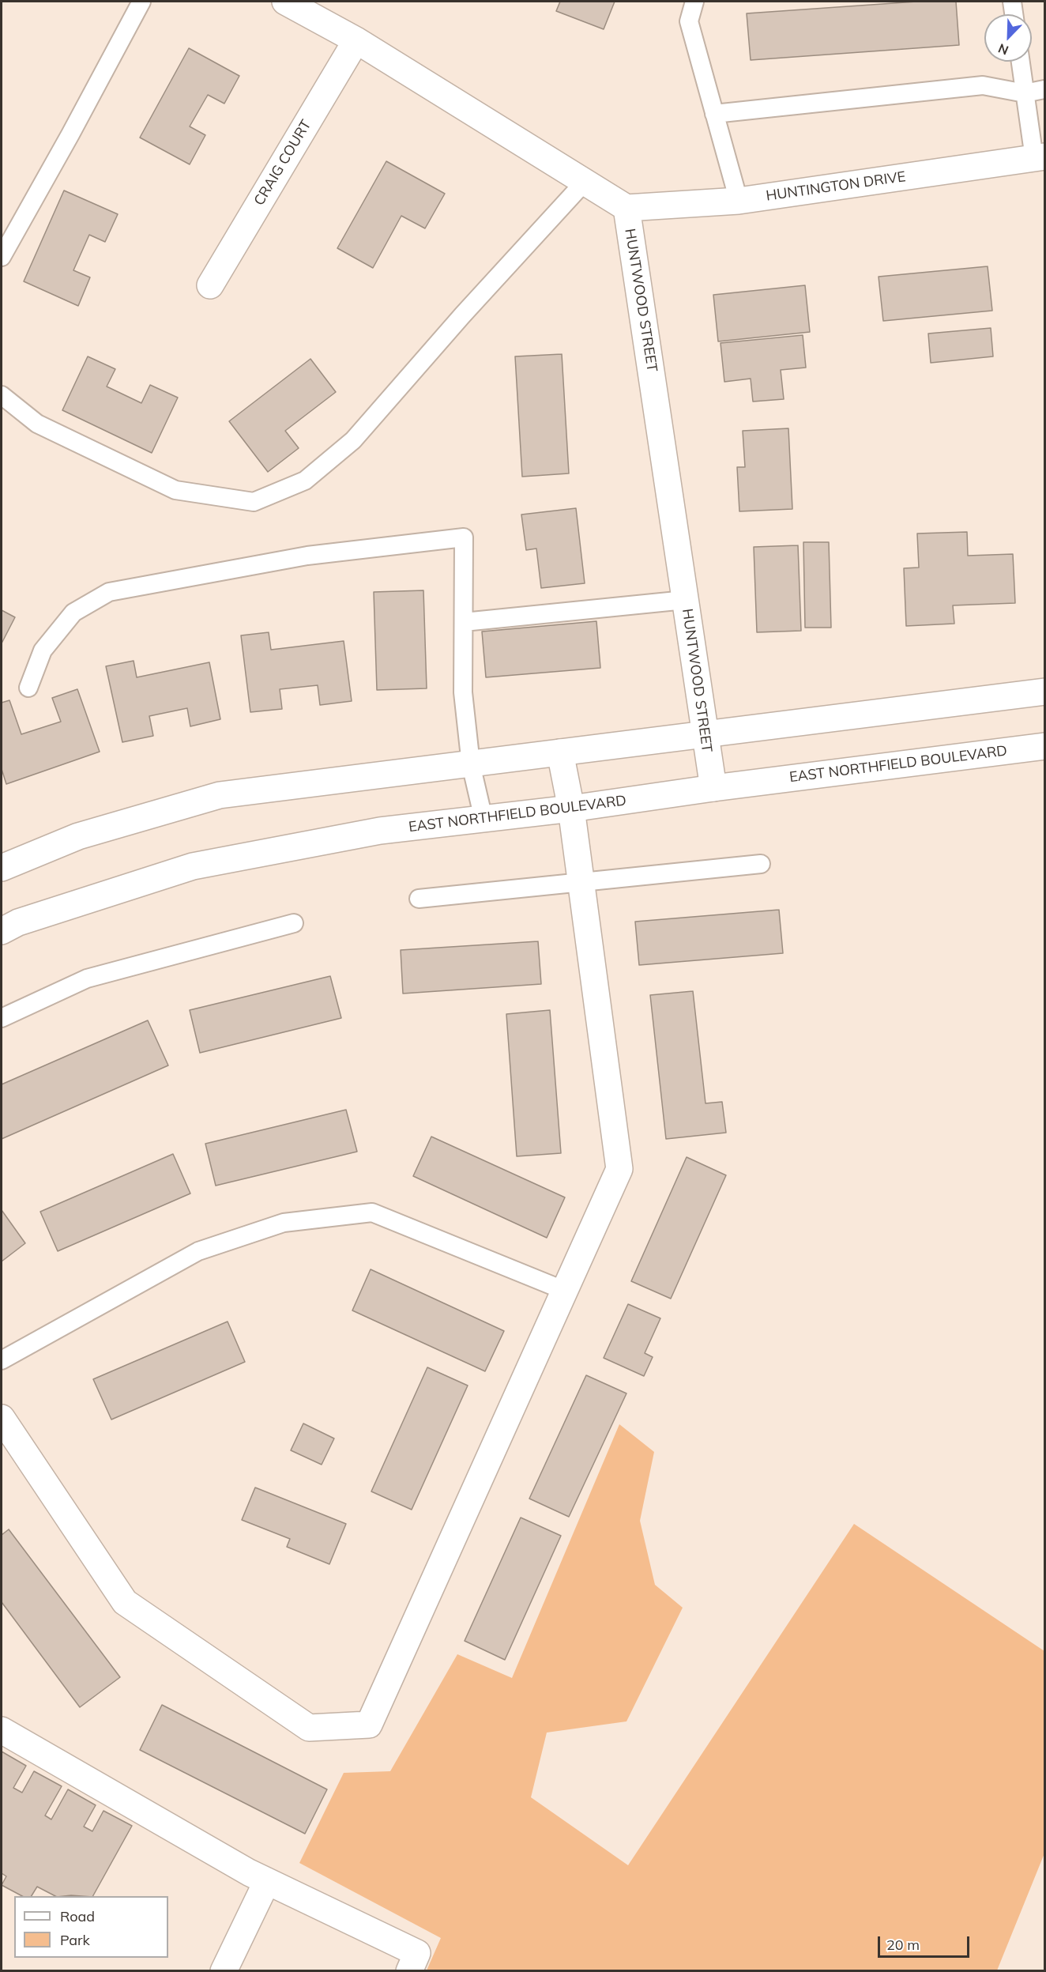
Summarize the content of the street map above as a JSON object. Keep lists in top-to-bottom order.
{
  "streets": {
    "street": [
      "CRAIG COURT",
      "HUNTINGTON DRIVE",
      "HUNTWOOD STREET",
      "EAST NORTHFIELD BOULEVARD"
    ]
  },
  "crossings": [
    ["HUNTINGTON DRIVE", "HUNTWOOD STREET"],
    ["HUNTWOOD STREET", "EAST NORTHFIELD BOULEVARD"]
  ],
  "legend": ["Road", "Park"],
  "scale_bar": "20 m",
  "north": "bottom left"
}
